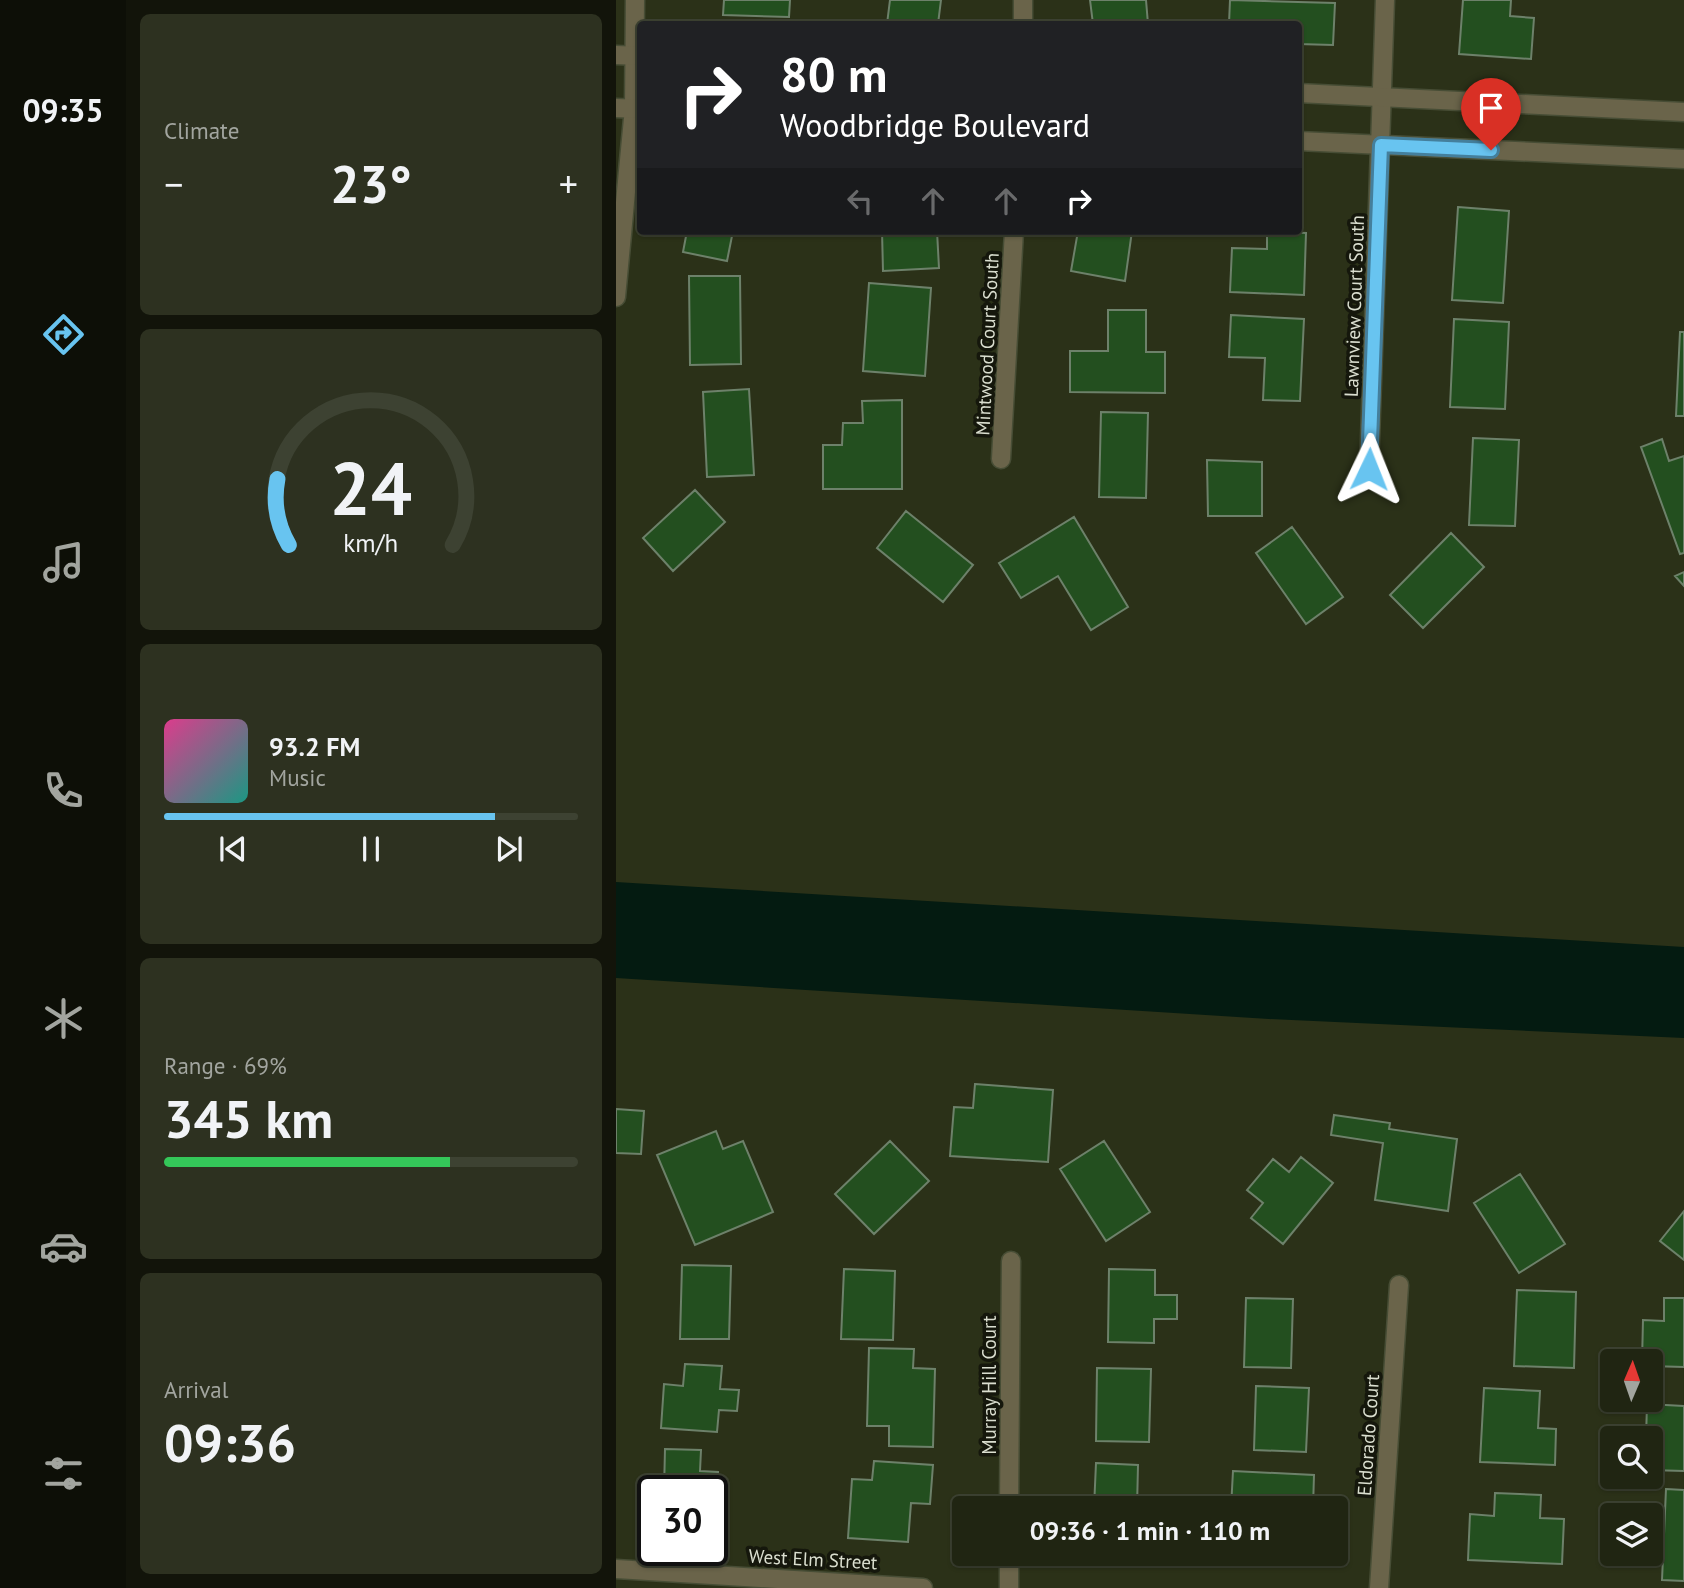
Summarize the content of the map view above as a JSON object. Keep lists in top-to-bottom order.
{
  "streets": {
    "street": [
      "Lawnview Court South",
      "Mintwood Court South",
      "Murray Hill Court",
      "Eldorado Court",
      "West Elm Street"
    ]
  },
  "north": "top",
  "page": {
    "tabs": "09:35",
    "tile": [
      "Climate",
      ["Range · 69%", "345 km"],
      ["Arrival", "09:36"]
    ],
    "turn": ["80 m", "Woodbridge Boulevard"],
    "heat": ["−", "23°", "+"],
    "song": ["93.2 FM", "Music"],
    "limit": "30",
    "trip": "09:36 · 1 min · 110 m",
    "gauge": ["24", "km/h"]
  }
}
